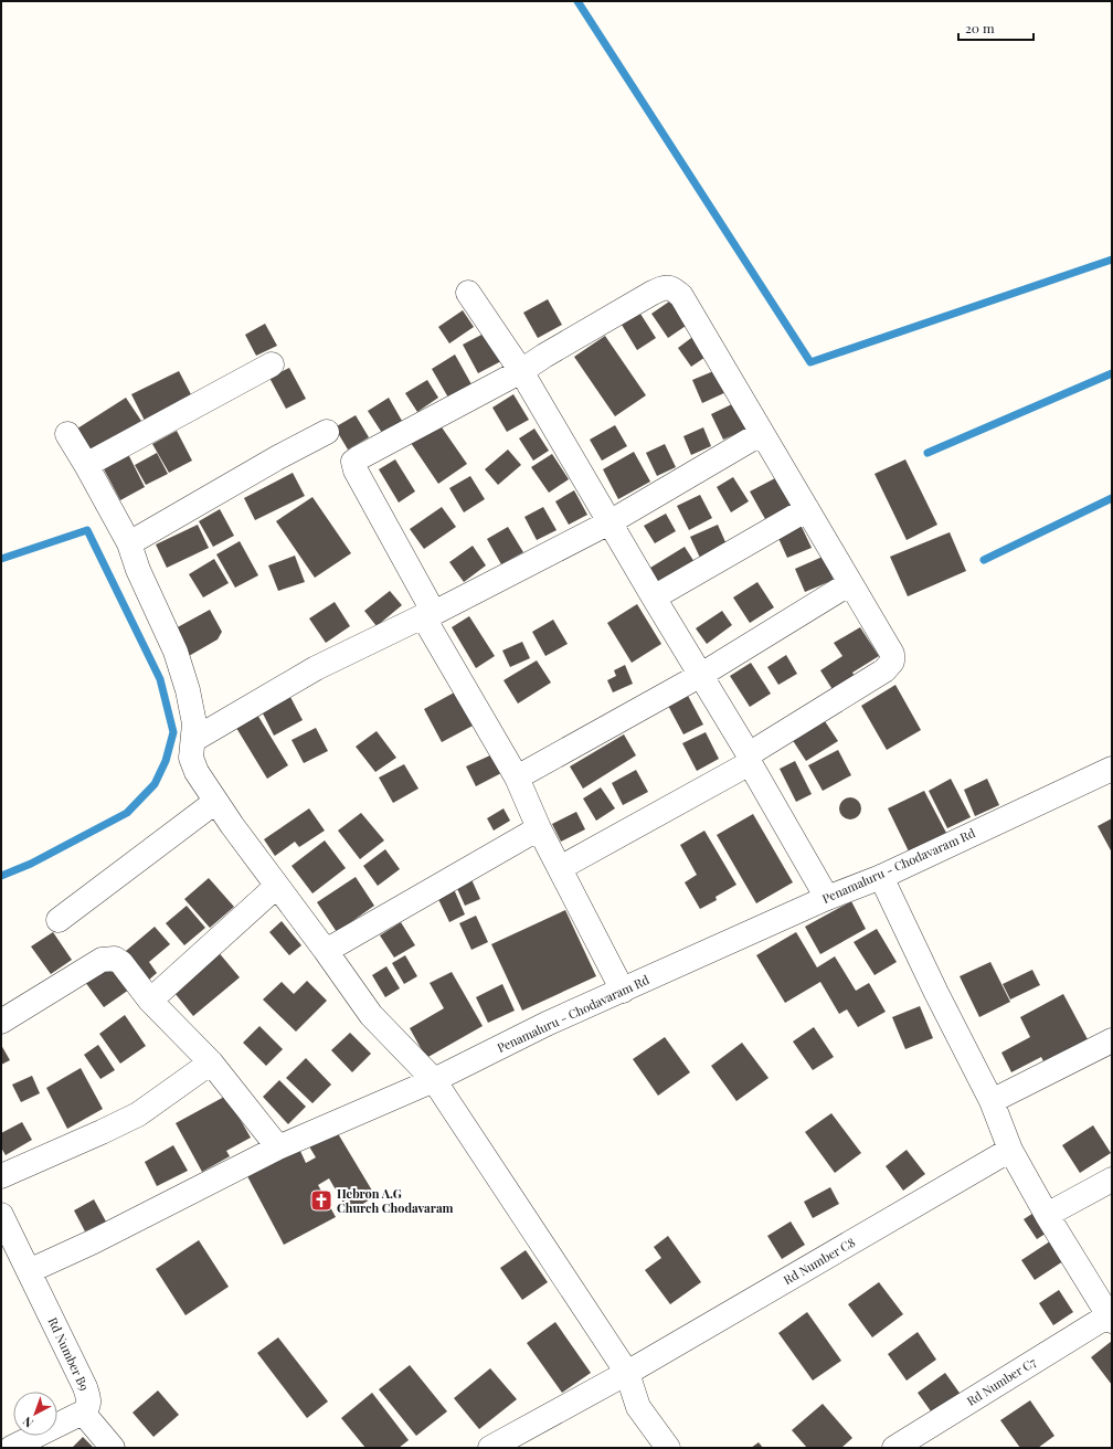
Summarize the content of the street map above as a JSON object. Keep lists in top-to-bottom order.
{
  "streets": {
    "street": [
      "Penamaluru - Chodavaram Rd",
      "Rd Number C8",
      "Rd Number B9",
      "Rd Number C7"
    ]
  },
  "crossings": [
    ["Penamaluru - Chodavaram Rd", "Rd Number B9"]
  ],
  "places": {
    "church": ["Hebron A.G Church Chodavaram"]
  },
  "scale_bar": "20 m",
  "north": "bottom left"
}
